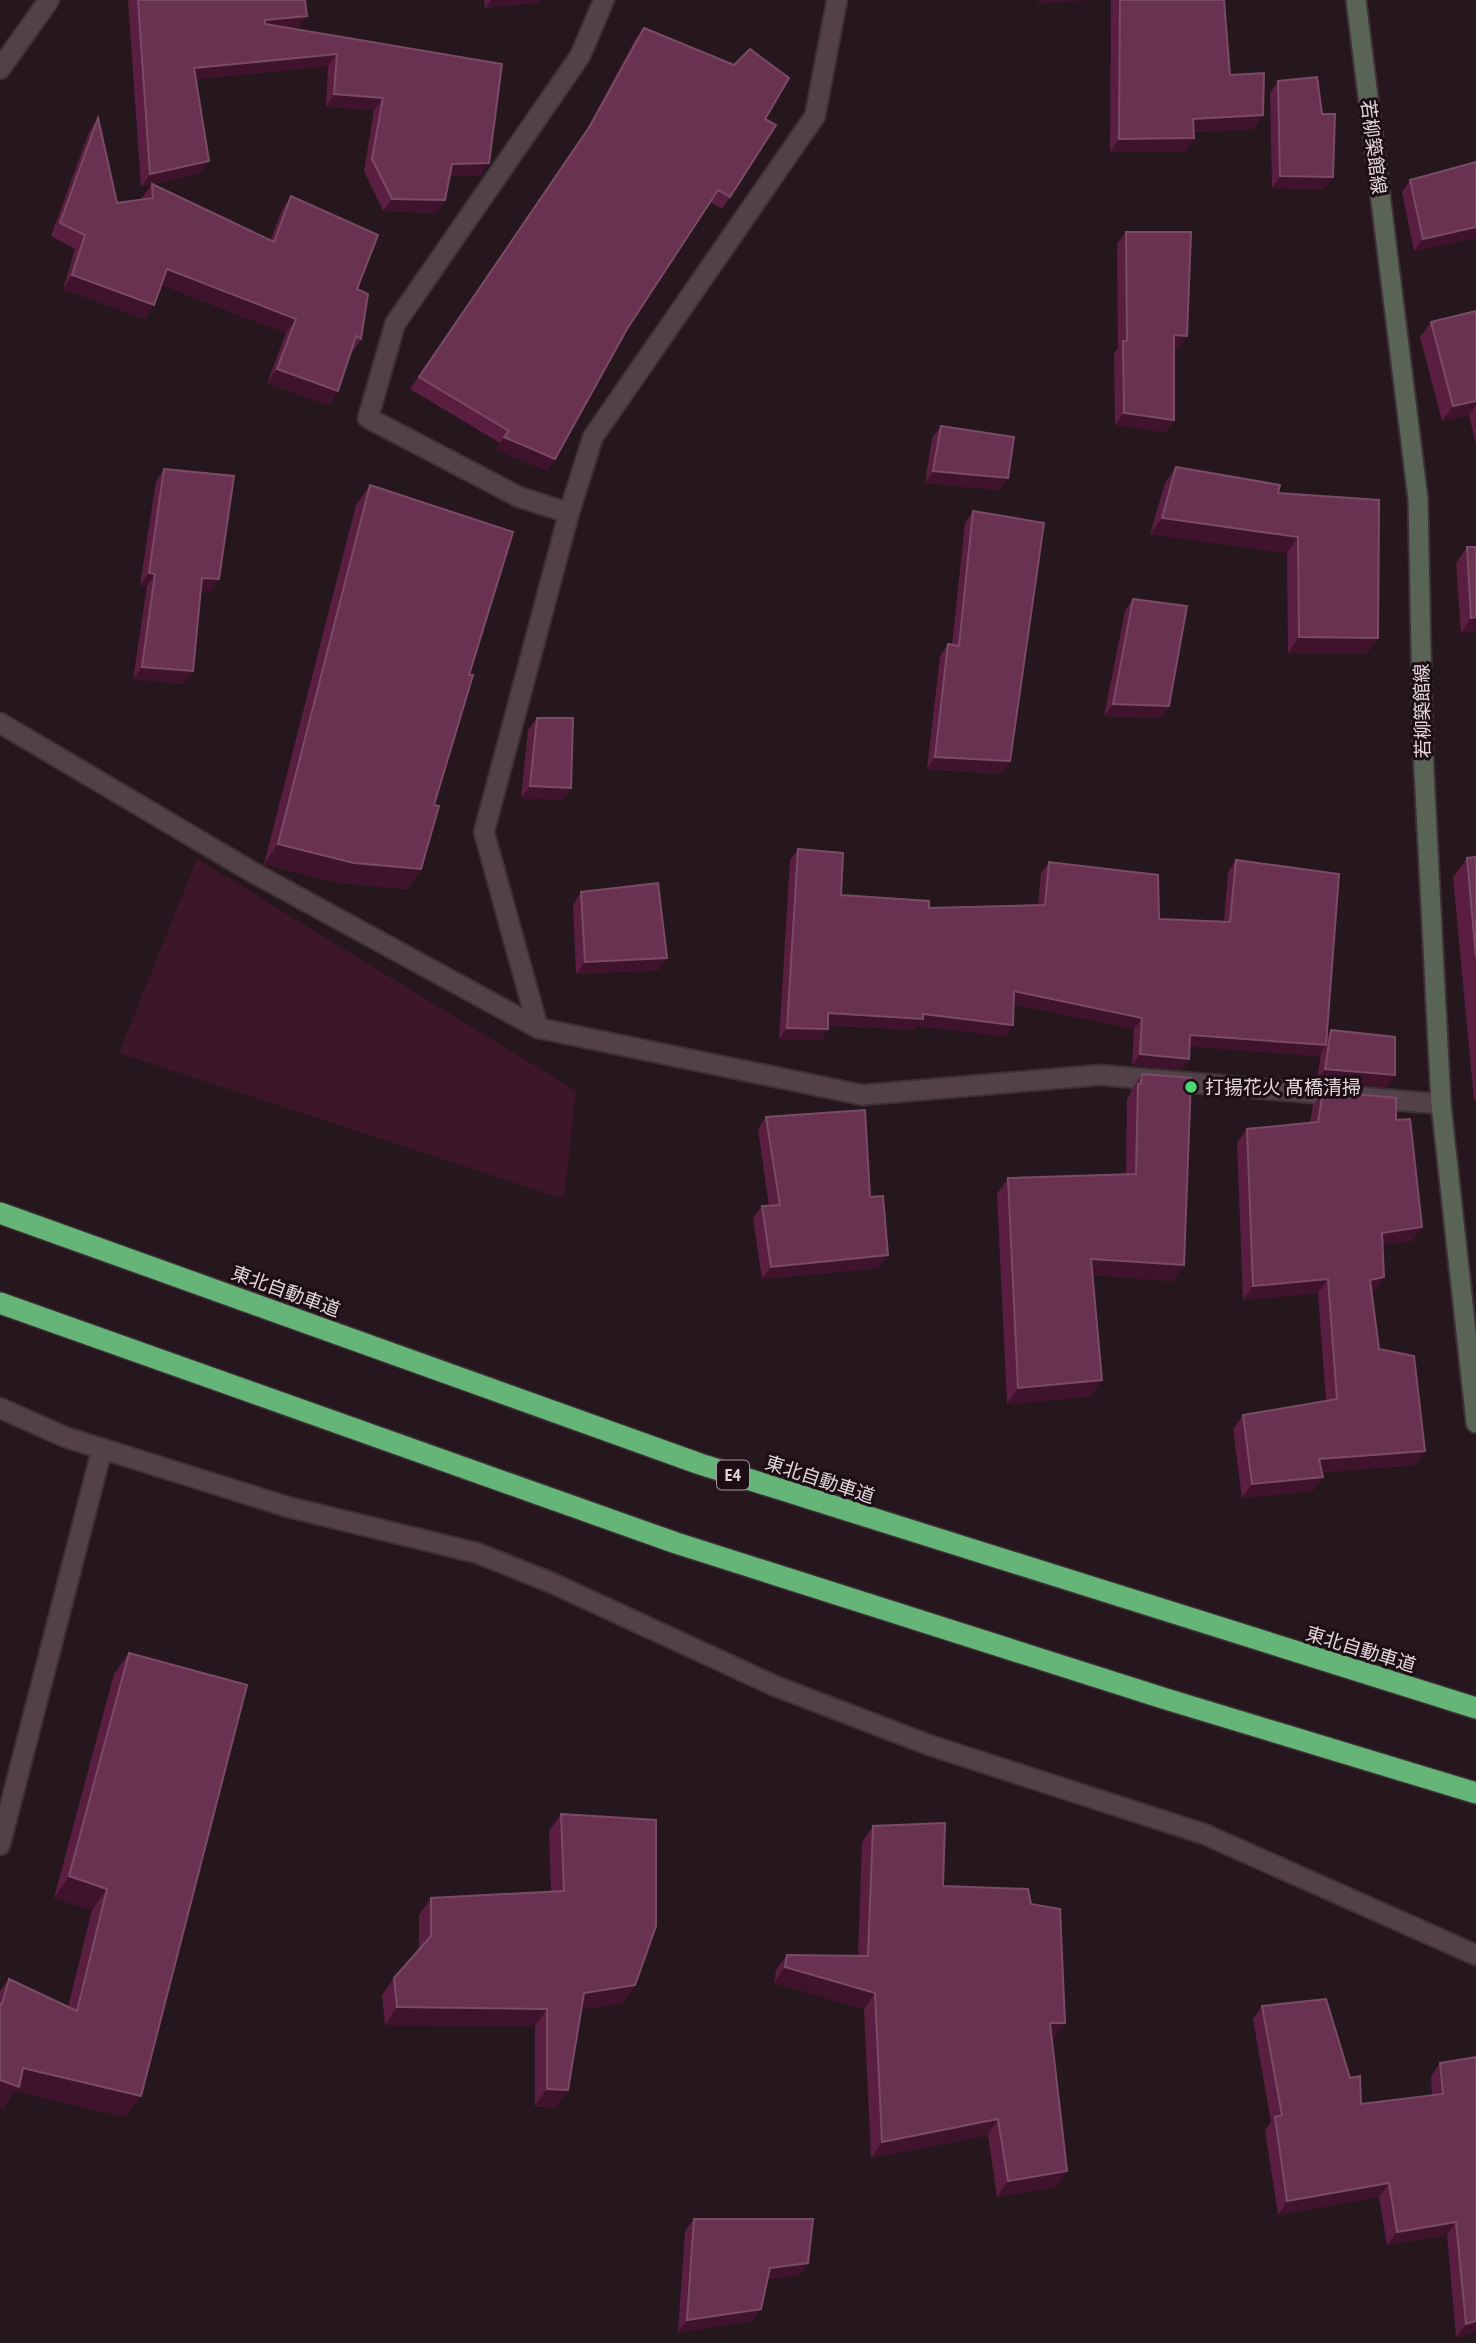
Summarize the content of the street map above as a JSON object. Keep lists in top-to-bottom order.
{
  "streets": {
    "highway": ["東北自動車道", "E4"],
    "main road": ["若柳築館線"]
  },
  "places": ["打揚花火 髙橋清掃"]
}
